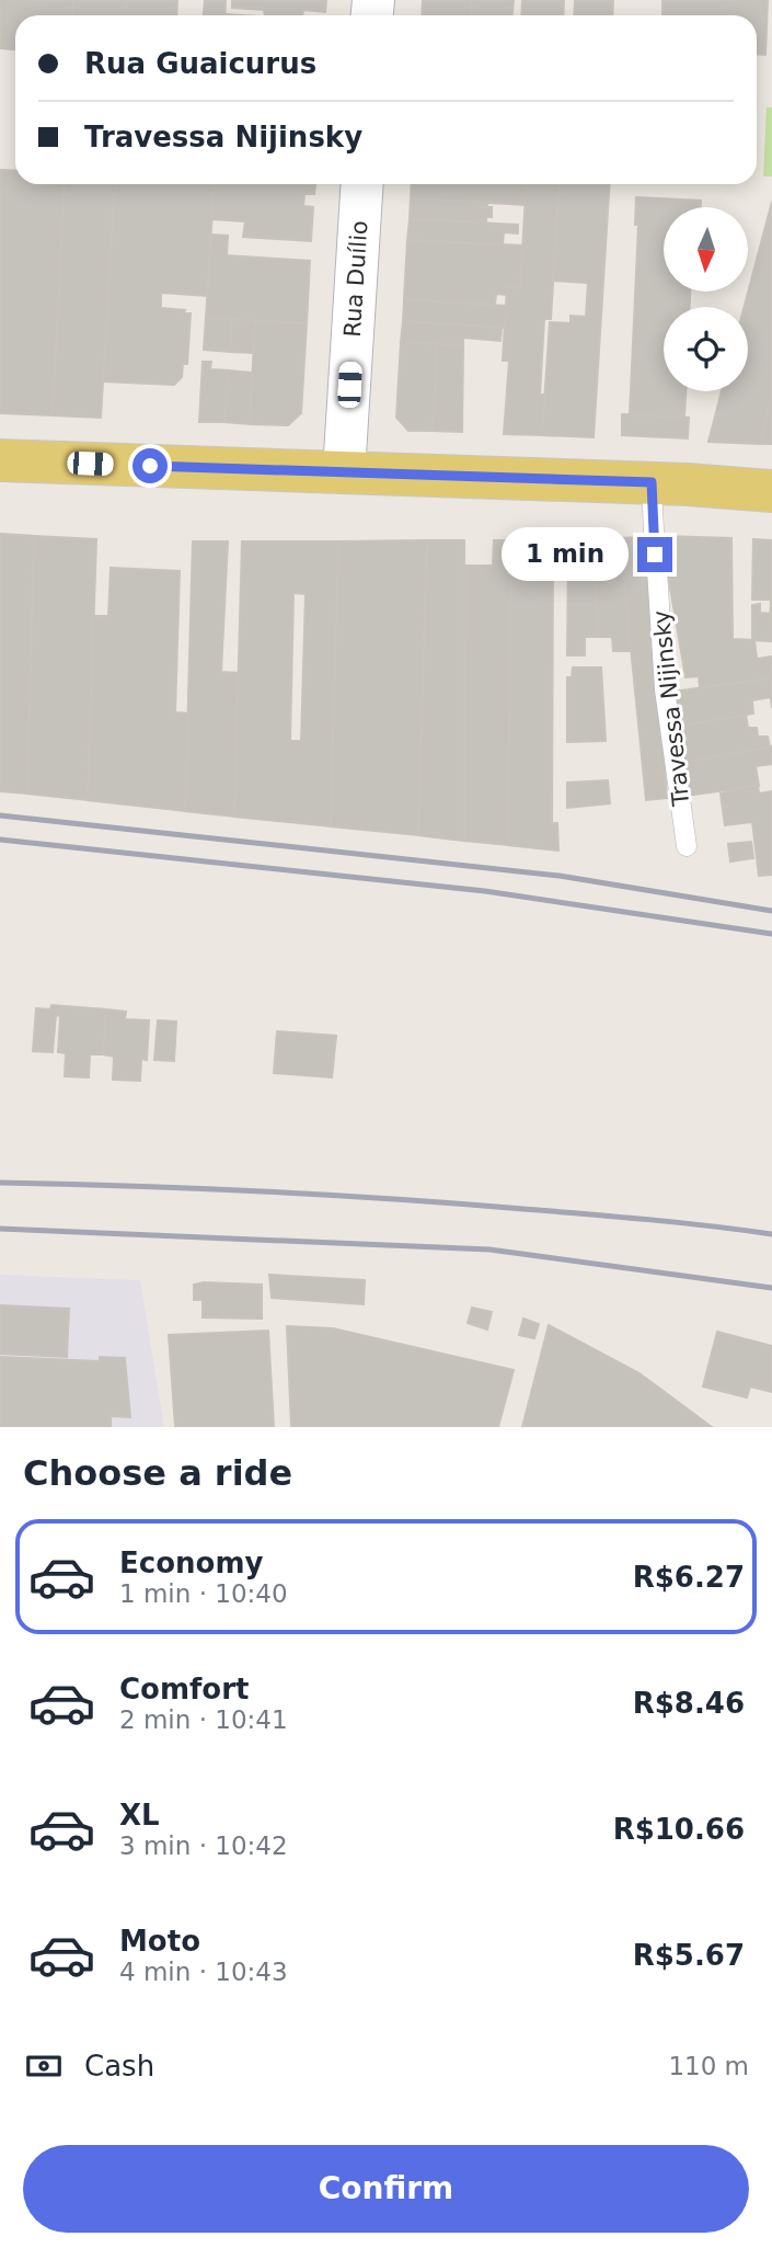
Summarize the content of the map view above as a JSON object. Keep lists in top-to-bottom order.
{
  "streets": {
    "street": ["Rua Duílio"],
    "lane": ["Travessa Nijinsky"]
  },
  "north": "bottom",
  "page": {
    "banner": ["Rua Guaicurus", "Travessa Nijinsky"],
    "bubble": "1 min",
    "heading": "Choose a ride",
    "list": [
      {
        "name": "Economy",
        "note": "1 min · 10:40",
        "value": "R$6.27"
      },
      {
        "name": "Comfort",
        "note": "2 min · 10:41",
        "value": "R$8.46"
      },
      {
        "name": "XL",
        "note": "3 min · 10:42",
        "value": "R$10.66"
      },
      {
        "name": "Moto",
        "note": "4 min · 10:43",
        "value": "R$5.67"
      }
    ],
    "pay": ["Cash", "110 m"],
    "buttons": "Confirm"
  }
}
